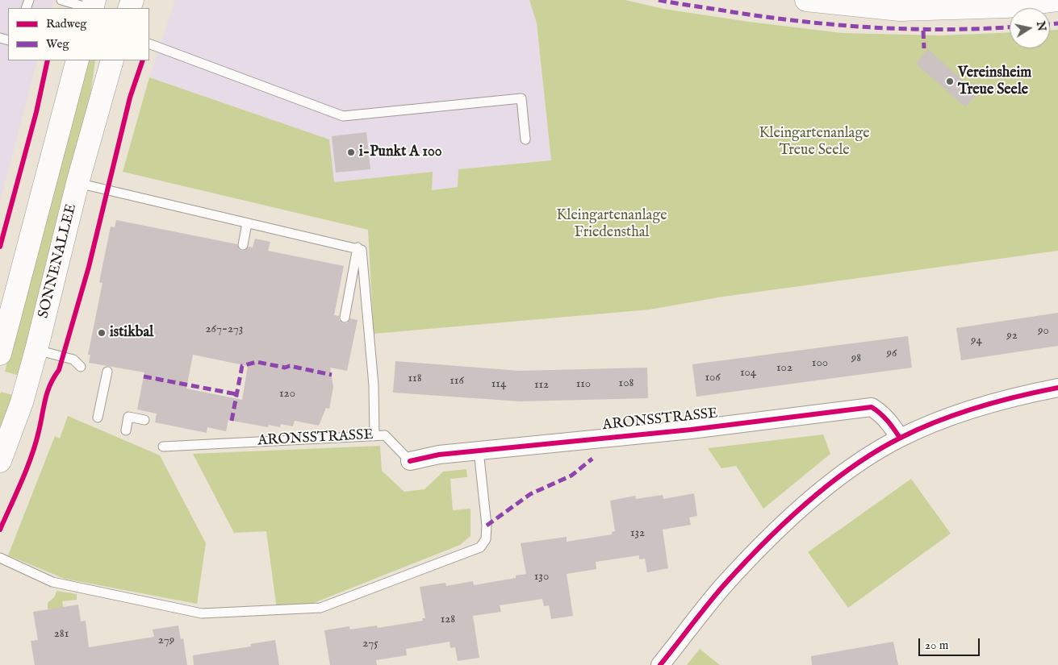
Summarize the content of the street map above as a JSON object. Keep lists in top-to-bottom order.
{
  "streets": {
    "main road": ["SONNENALLEE"],
    "street": ["ARONSSTRASSE"]
  },
  "parks": ["Kleingartenanlage Treue Seele", "Kleingartenanlage Friedensthal"],
  "places": ["Vereinsheim Treue Seele", "i-Punkt A 100", "istikbal"],
  "house_numbers": [
    "267-273",
    "90",
    "92",
    "94",
    "96",
    "98",
    "100",
    "102",
    "104",
    "106",
    "118",
    "116",
    "108",
    "114",
    "110",
    "112",
    "120",
    "132",
    "130",
    "128",
    "281",
    "279",
    "275"
  ],
  "legend": ["Radweg", "Weg"],
  "scale_bar": "20 m",
  "north": "right"
}
